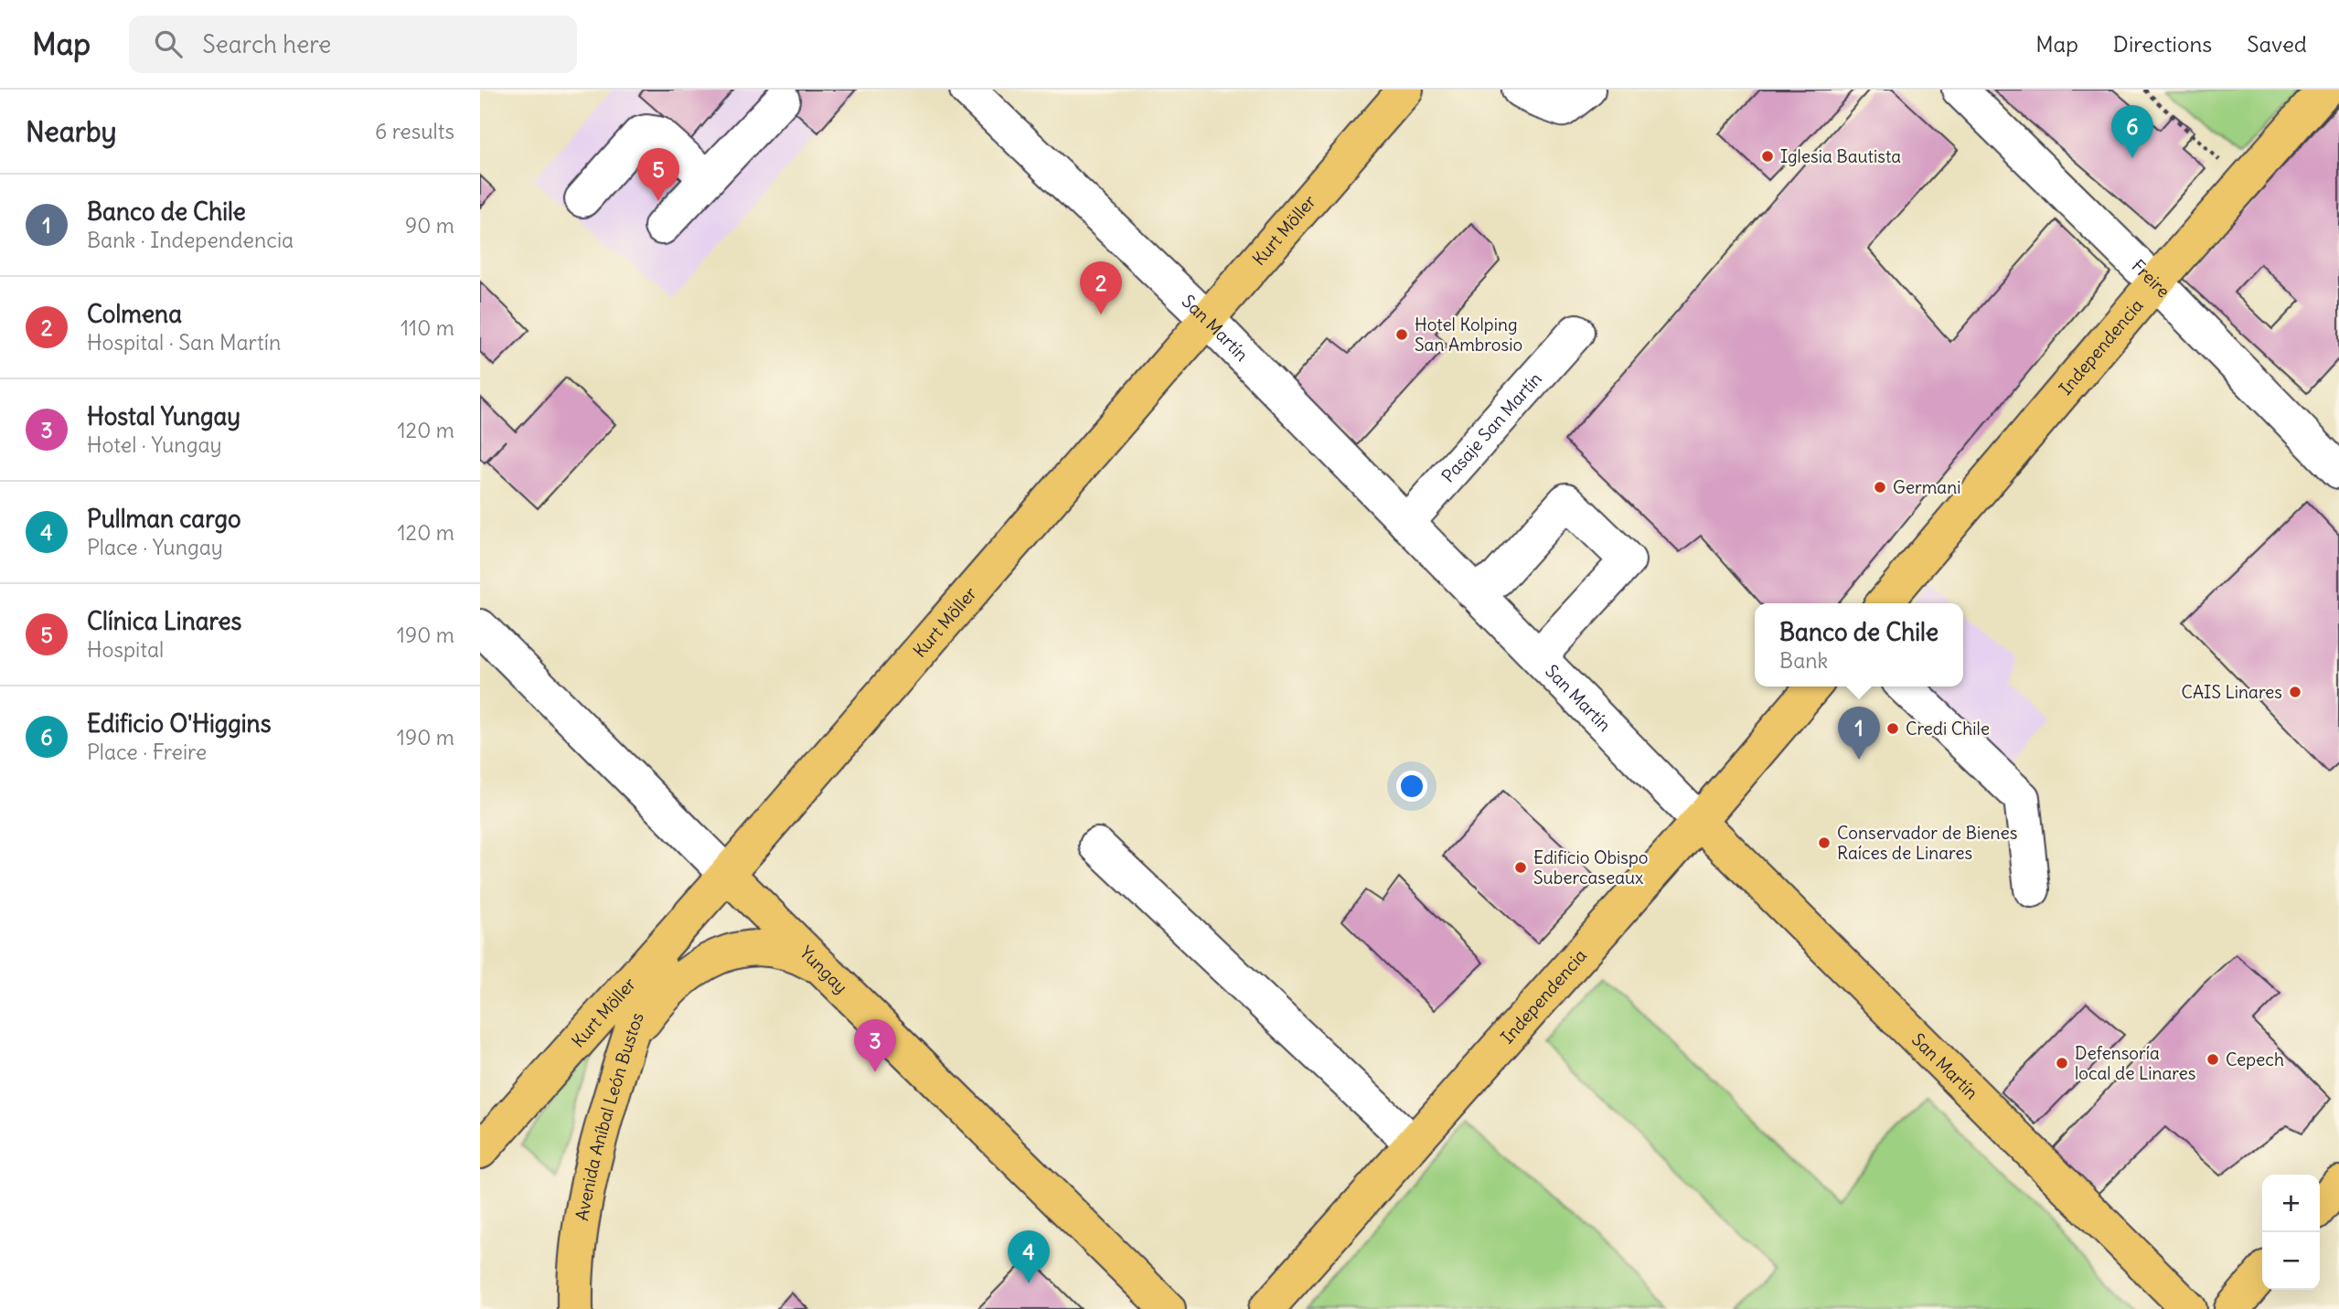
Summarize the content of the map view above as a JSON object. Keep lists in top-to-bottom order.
{
  "streets": {
    "main road": [
      "Kurt Möller",
      "San Martín",
      "Independencia",
      "Yungay",
      "Avenida Aníbal León Bustos"
    ],
    "street": ["Freire", "Pasaje San Martín"]
  },
  "crossings": [
    ["Kurt Möller", "San Martín"],
    ["Kurt Möller", "Yungay"],
    ["Kurt Möller", "Avenida Aníbal León Bustos"],
    ["Freire", "Independencia"],
    ["San Martín", "Independencia"],
    ["San Martín", "Pasaje San Martín"]
  ],
  "places": [
    "Iglesia Bautista",
    "Hotel Kolping San Ambrosio",
    "Germani",
    "CAIS Linares",
    "Credi Chile",
    "Conservador de Bienes Raíces de Linares",
    "Edificio Obispo Subercaseaux",
    "Cepech",
    "Defensoría local de Linares"
  ],
  "page": {
    "header": "Map",
    "search": "Search here",
    "nav": ["Map", "Directions", "Saved"],
    "heading": ["Nearby", "6 results"],
    "pins": [
      "6",
      "5",
      "2",
      "1",
      "3",
      "4"
    ],
    "list": [
      {
        "mark": "1",
        "name": "Banco de Chile",
        "note": "Bank · Independencia",
        "value": "90 m"
      },
      {
        "mark": "2",
        "name": "Colmena",
        "note": "Hospital · San Martín",
        "value": "110 m"
      },
      {
        "mark": "3",
        "name": "Hostal Yungay",
        "note": "Hotel · Yungay",
        "value": "120 m"
      },
      {
        "mark": "4",
        "name": "Pullman cargo",
        "note": "Place · Yungay",
        "value": "120 m"
      },
      {
        "mark": "5",
        "name": "Clínica Linares",
        "note": "Hospital",
        "value": "190 m"
      },
      {
        "mark": "6",
        "name": "Edificio O'Higgins",
        "note": "Place · Freire",
        "value": "190 m"
      }
    ],
    "popup": ["Banco de Chile", "Bank"],
    "map_buttons": ["+", "−"]
  }
}
